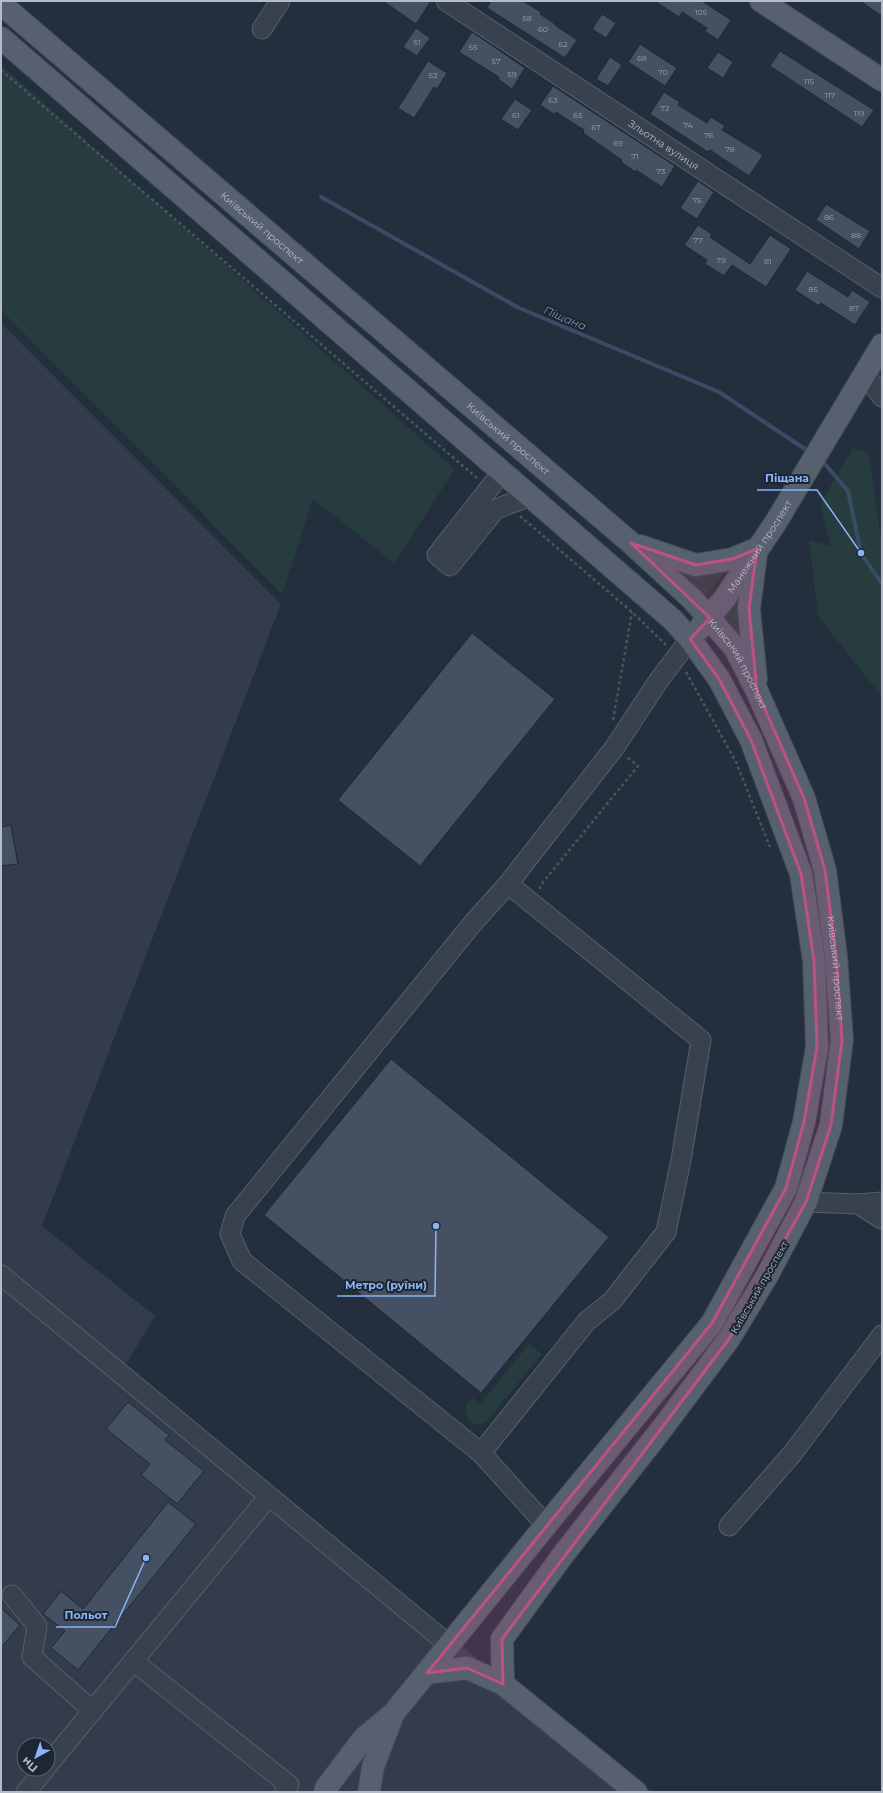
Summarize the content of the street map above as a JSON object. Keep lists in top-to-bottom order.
{
  "streets": {
    "main road": ["Київський проспект", "Манежний проспект"],
    "street": ["Зльотна вулиця"]
  },
  "crossings": [
    ["Київський проспект", "Манежний проспект"]
  ],
  "water": ["Піщана"],
  "places": ["Піщана", "Метро (руїни)", "Польот"],
  "house_numbers": [
    "105",
    "58",
    "60",
    "51",
    "62",
    "55",
    "68",
    "57",
    "70",
    "59",
    "53",
    "115",
    "117",
    "63",
    "72",
    "119",
    "61",
    "65",
    "74",
    "67",
    "76",
    "69",
    "78",
    "71",
    "73",
    "75",
    "86",
    "88",
    "77",
    "79",
    "81",
    "85",
    "87"
  ],
  "north": "bottom left"
}
